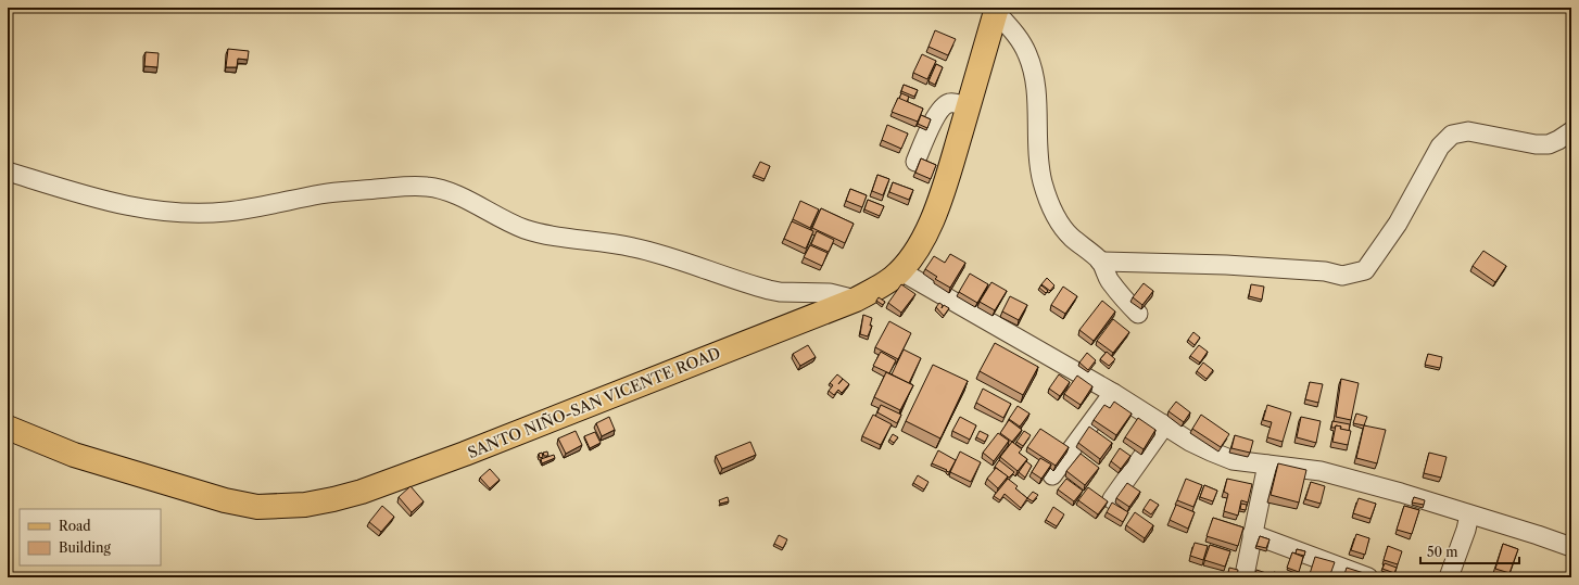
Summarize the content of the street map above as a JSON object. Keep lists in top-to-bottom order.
{
  "streets": {
    "main road": ["SANTO NIÑO-SAN VICENTE ROAD"]
  },
  "legend": ["Road", "Building"],
  "scale_bar": "50 m"
}
